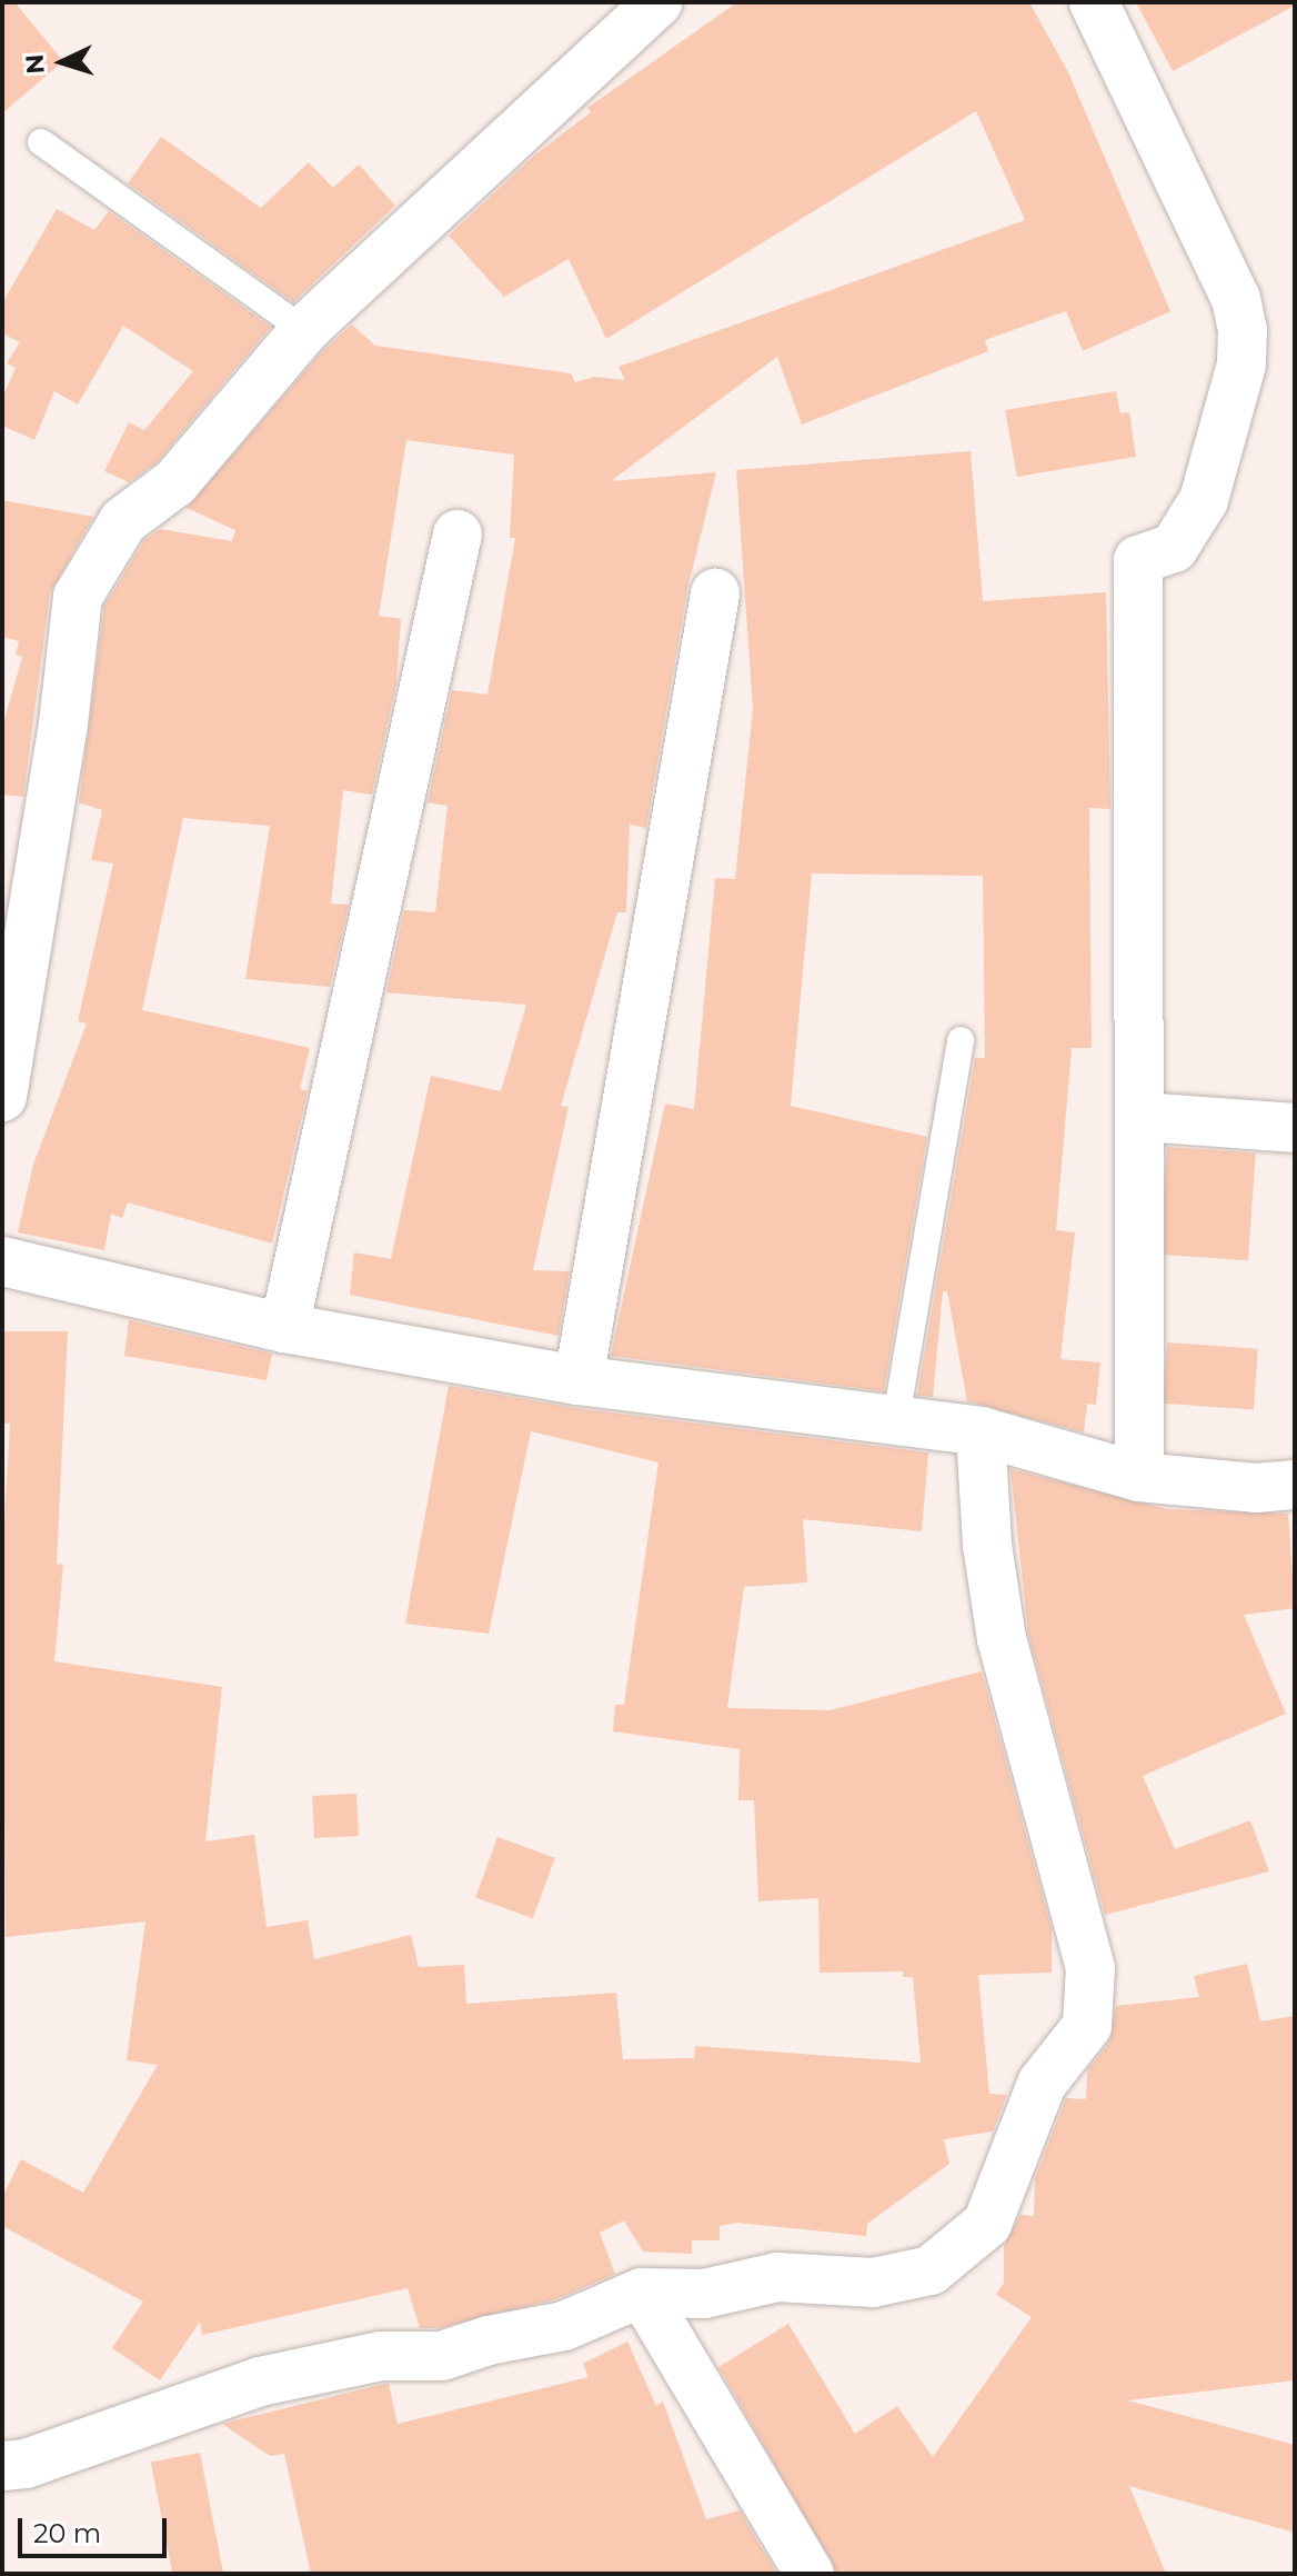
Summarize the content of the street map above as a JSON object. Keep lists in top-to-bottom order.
{
  "scale_bar": "20 m",
  "north": "left"
}
